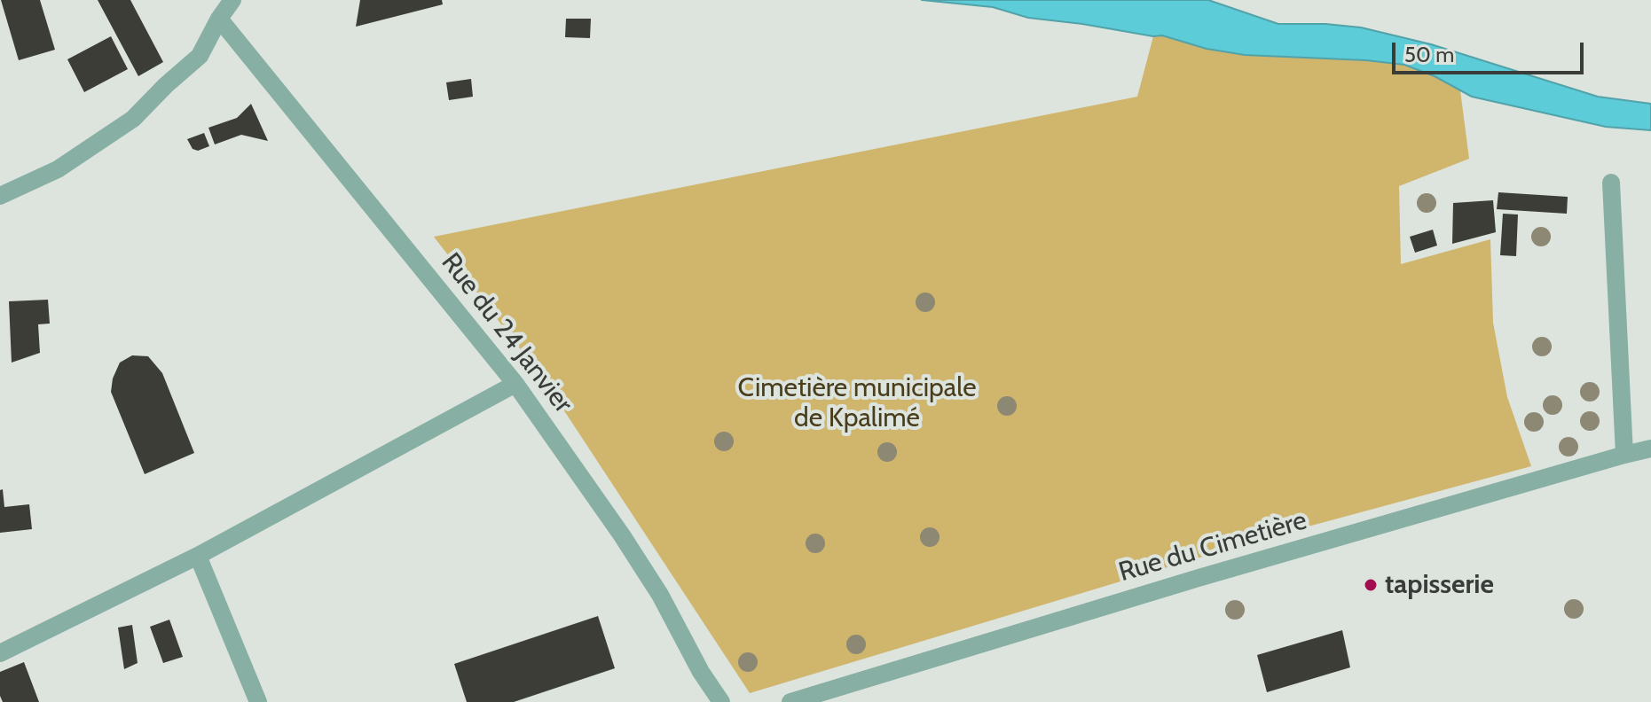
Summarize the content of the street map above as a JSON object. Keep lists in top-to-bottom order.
{
  "streets": {
    "street": ["Rue du 24 Janvier", "Rue du Cimetière"]
  },
  "parks": ["Cimetière municipale de Kpalimé"],
  "places": ["tapisserie"],
  "scale_bar": "50 m"
}
